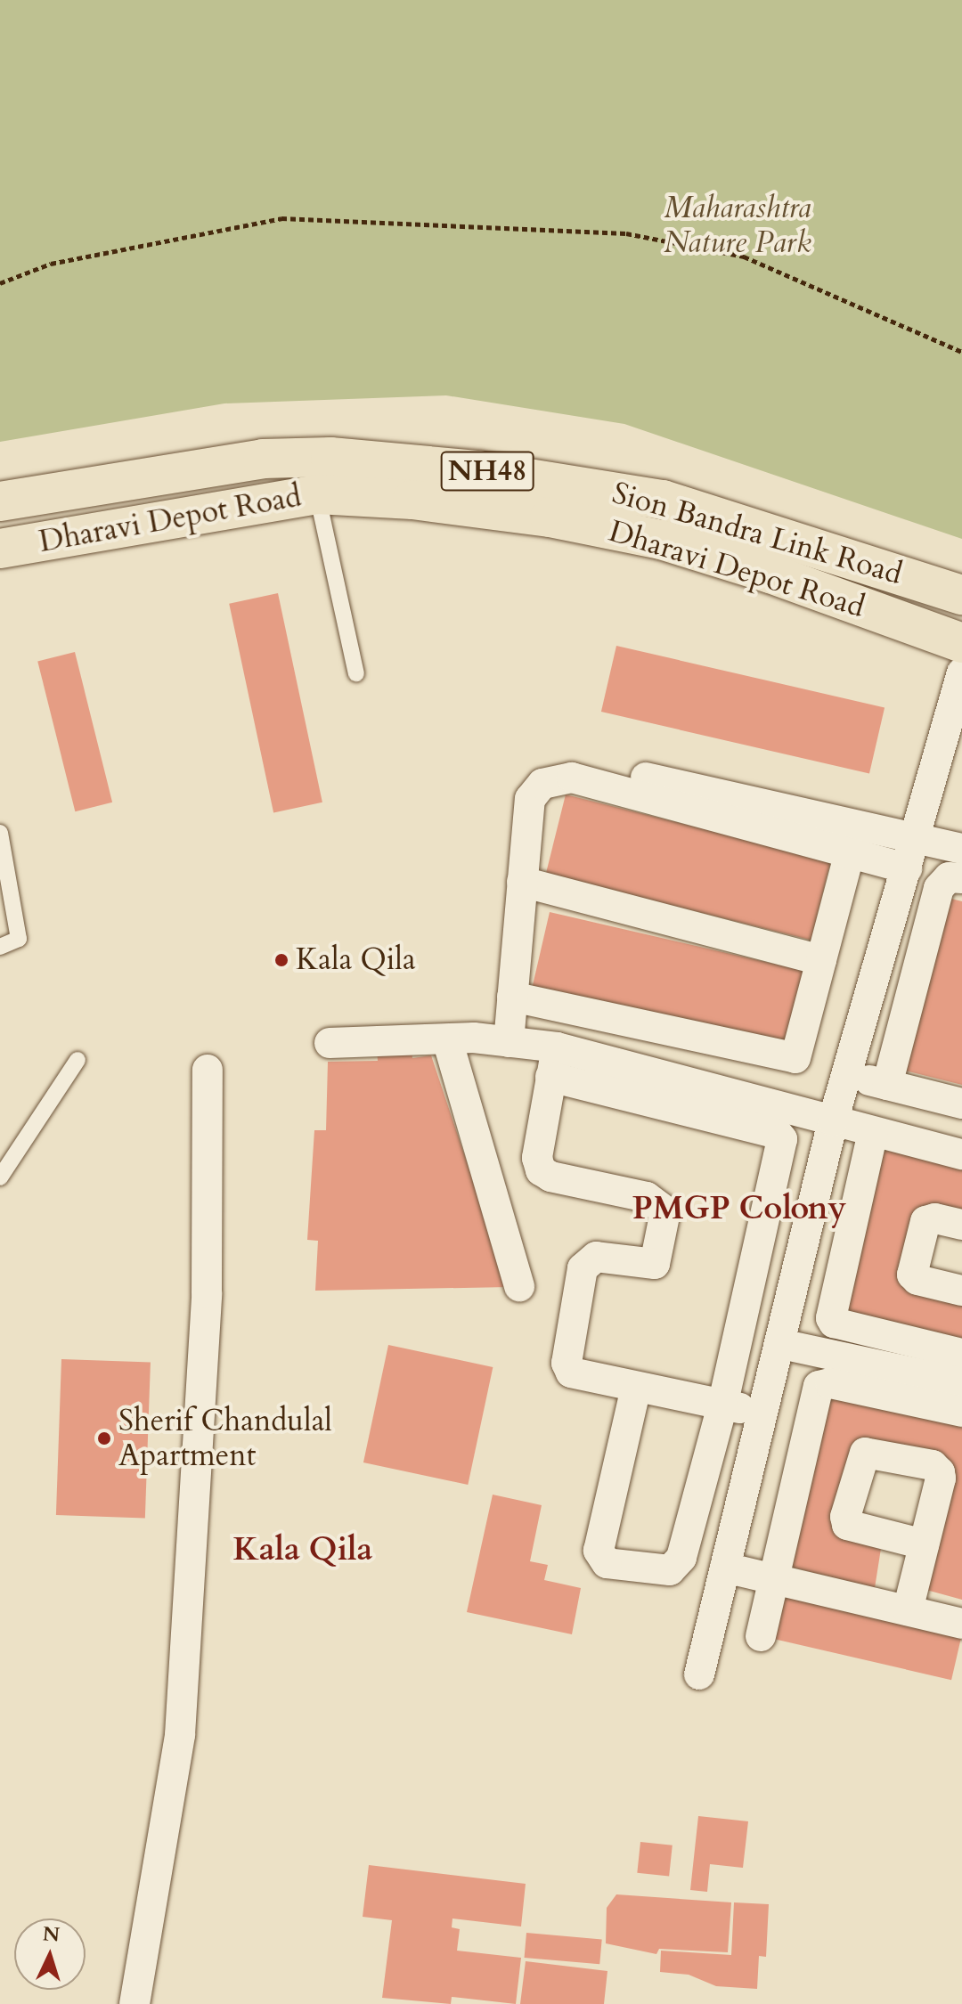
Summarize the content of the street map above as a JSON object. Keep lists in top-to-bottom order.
{
  "streets": {
    "main road": ["NH48", "Dharavi Depot Road", "Sion Bandra Link Road"]
  },
  "districts": ["PMGP Colony", "Kala Qila"],
  "parks": ["Maharashtra Nature Park"],
  "places": ["Kala Qila", "Sherif Chandulal Apartment"],
  "north": "top"
}
